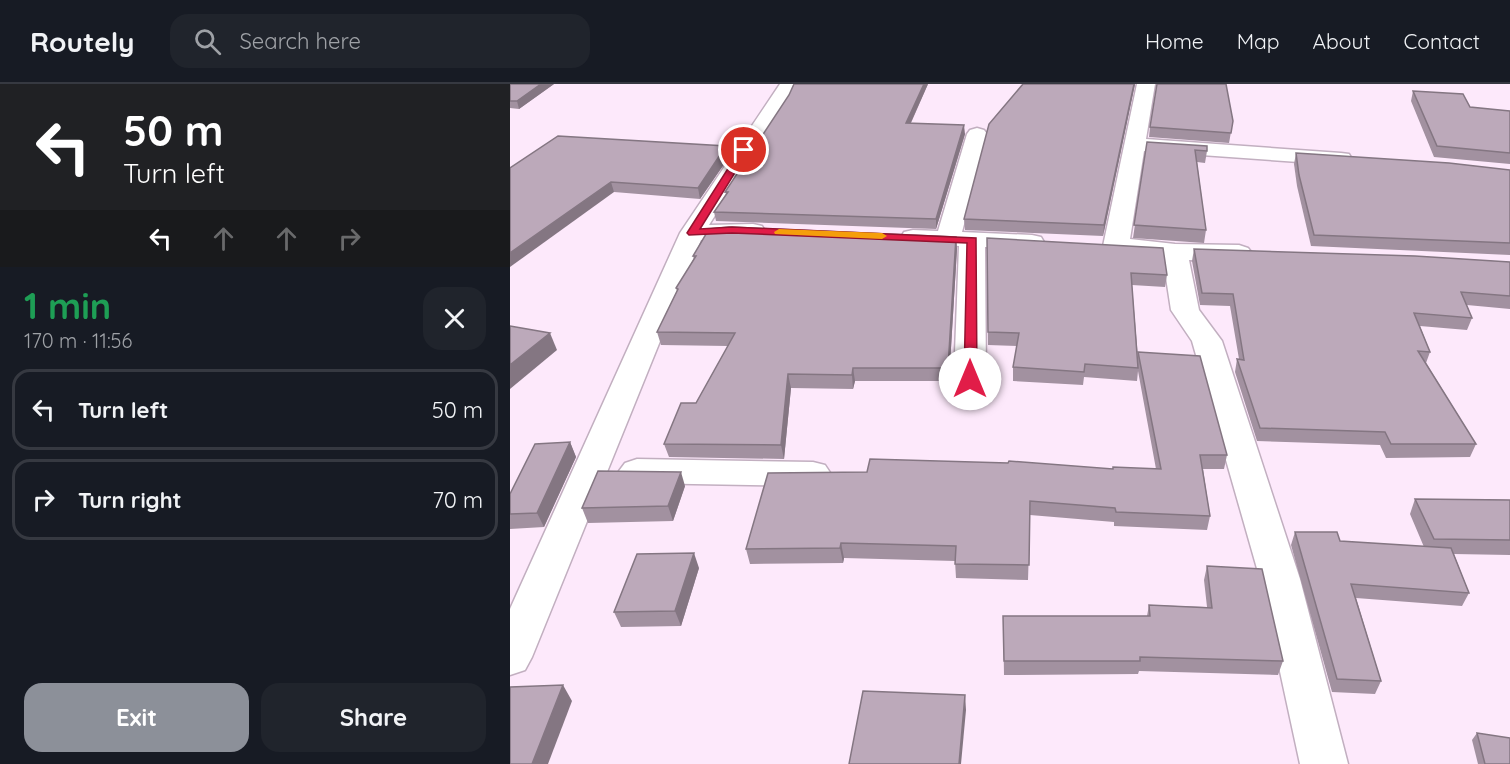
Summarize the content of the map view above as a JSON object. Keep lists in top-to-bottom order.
{
  "page": {
    "header": "Routely",
    "search": "Search here",
    "nav": [
      "Home",
      "Map",
      "About",
      "Contact"
    ],
    "turn": ["50 m", "Turn left"],
    "heading": ["1 min", "170 m · 11:56"],
    "list": [
      {
        "name": "Turn left",
        "value": "50 m"
      },
      {
        "name": "Turn right",
        "value": "70 m"
      }
    ],
    "buttons": ["Exit", "Share"]
  }
}
